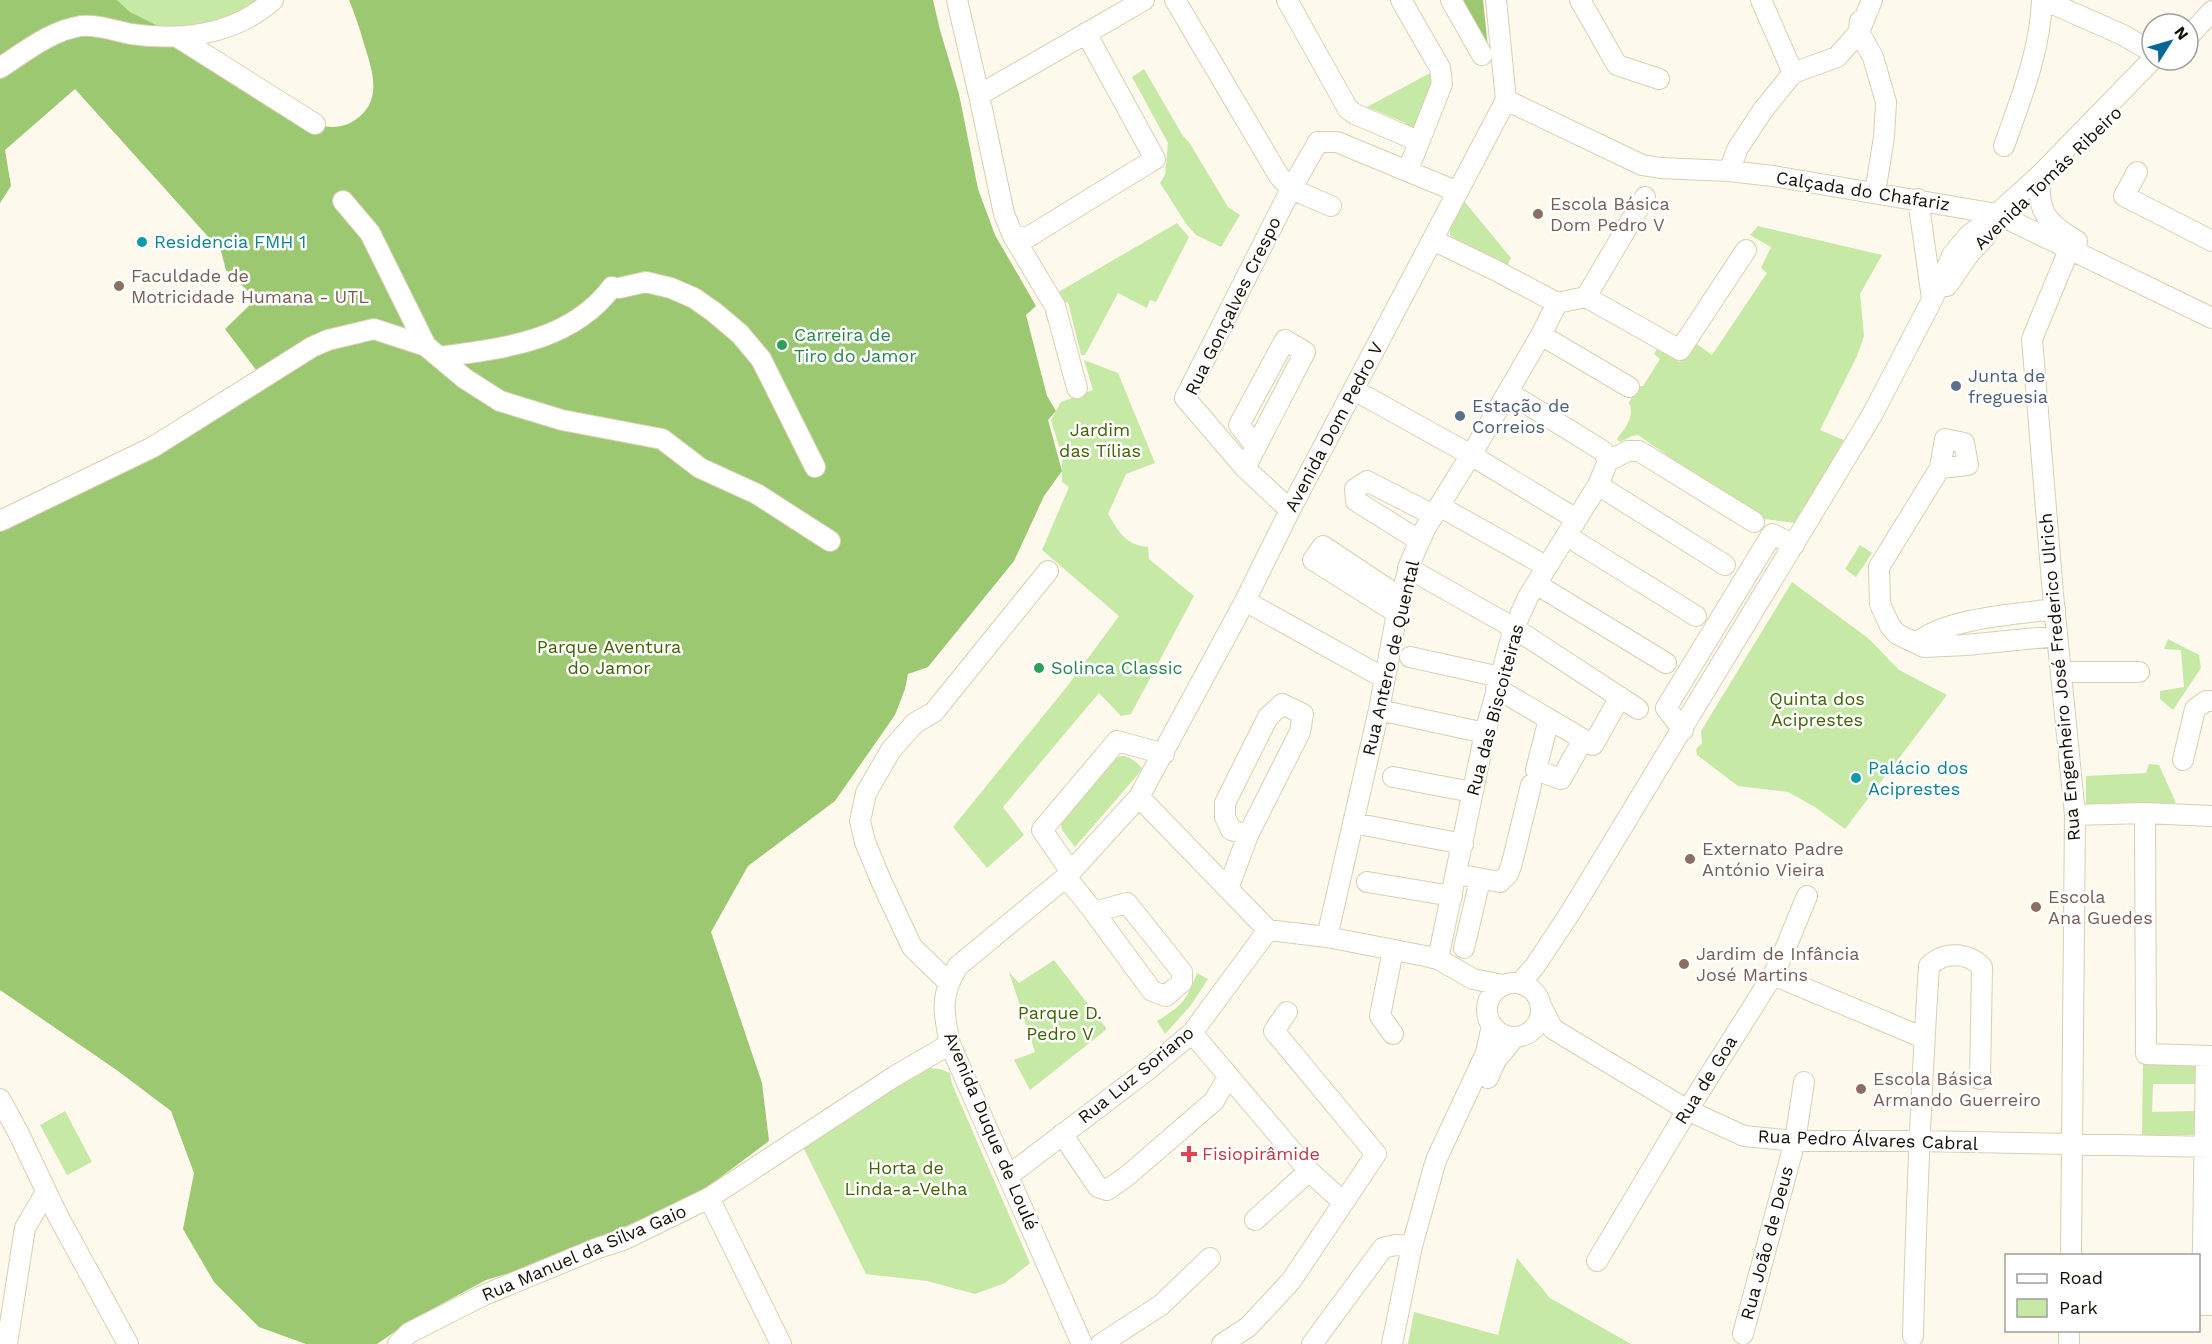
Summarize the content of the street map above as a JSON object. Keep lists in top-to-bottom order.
{
  "streets": {
    "street": [
      "Avenida Tomás Ribeiro",
      "Calçada do Chafariz",
      "Rua Gonçalves Crespo",
      "Avenida Dom Pedro V",
      "Rua Antero de Quental",
      "Rua Engenheiro José Frederico Ulrich",
      "Rua das Biscoiteiras",
      "Rua Luz Soriano",
      "Rua de Goa",
      "Avenida Duque de Loulé",
      "Rua Pedro Álvares Cabral",
      "Rua João de Deus",
      "Rua Manuel da Silva Gaio"
    ]
  },
  "crossings": [
    ["Avenida Tomás Ribeiro", "Calçada do Chafariz"],
    ["Calçada do Chafariz", "Avenida Dom Pedro V"],
    ["Calçada do Chafariz", "Rua Engenheiro José Frederico Ulrich"],
    ["Rua Gonçalves Crespo", "Avenida Dom Pedro V"],
    ["Avenida Dom Pedro V", "Avenida Duque de Loulé"],
    ["Rua Engenheiro José Frederico Ulrich", "Rua Pedro Álvares Cabral"],
    ["Rua Luz Soriano", "Avenida Duque de Loulé"],
    ["Rua de Goa", "Rua Pedro Álvares Cabral"],
    ["Avenida Duque de Loulé", "Rua Manuel da Silva Gaio"],
    ["Rua Pedro Álvares Cabral", "Rua João de Deus"]
  ],
  "parks": [
    "Jardim das Tílias",
    "Parque Aventura do Jamor",
    "Quinta dos Aciprestes",
    "Parque D. Pedro V",
    "Horta de Linda-a-Velha"
  ],
  "places": {
    "other": [
      "Escola Básica Dom Pedro V",
      "Residencia FMH 1",
      "Faculdade de Motricidade Humana - UTL",
      "Carreira de Tiro do Jamor",
      "Junta de freguesia",
      "Estação de Correios",
      "Solinca Classic",
      "Palácio dos Aciprestes",
      "Externato Padre António Vieira",
      "Escola Ana Guedes",
      "Jardim de Infância José Martins",
      "Escola Básica Armando Guerreiro"
    ],
    "health": ["Fisiopirâmide"]
  },
  "legend": ["Road", "Park"],
  "north": "top right"
}
